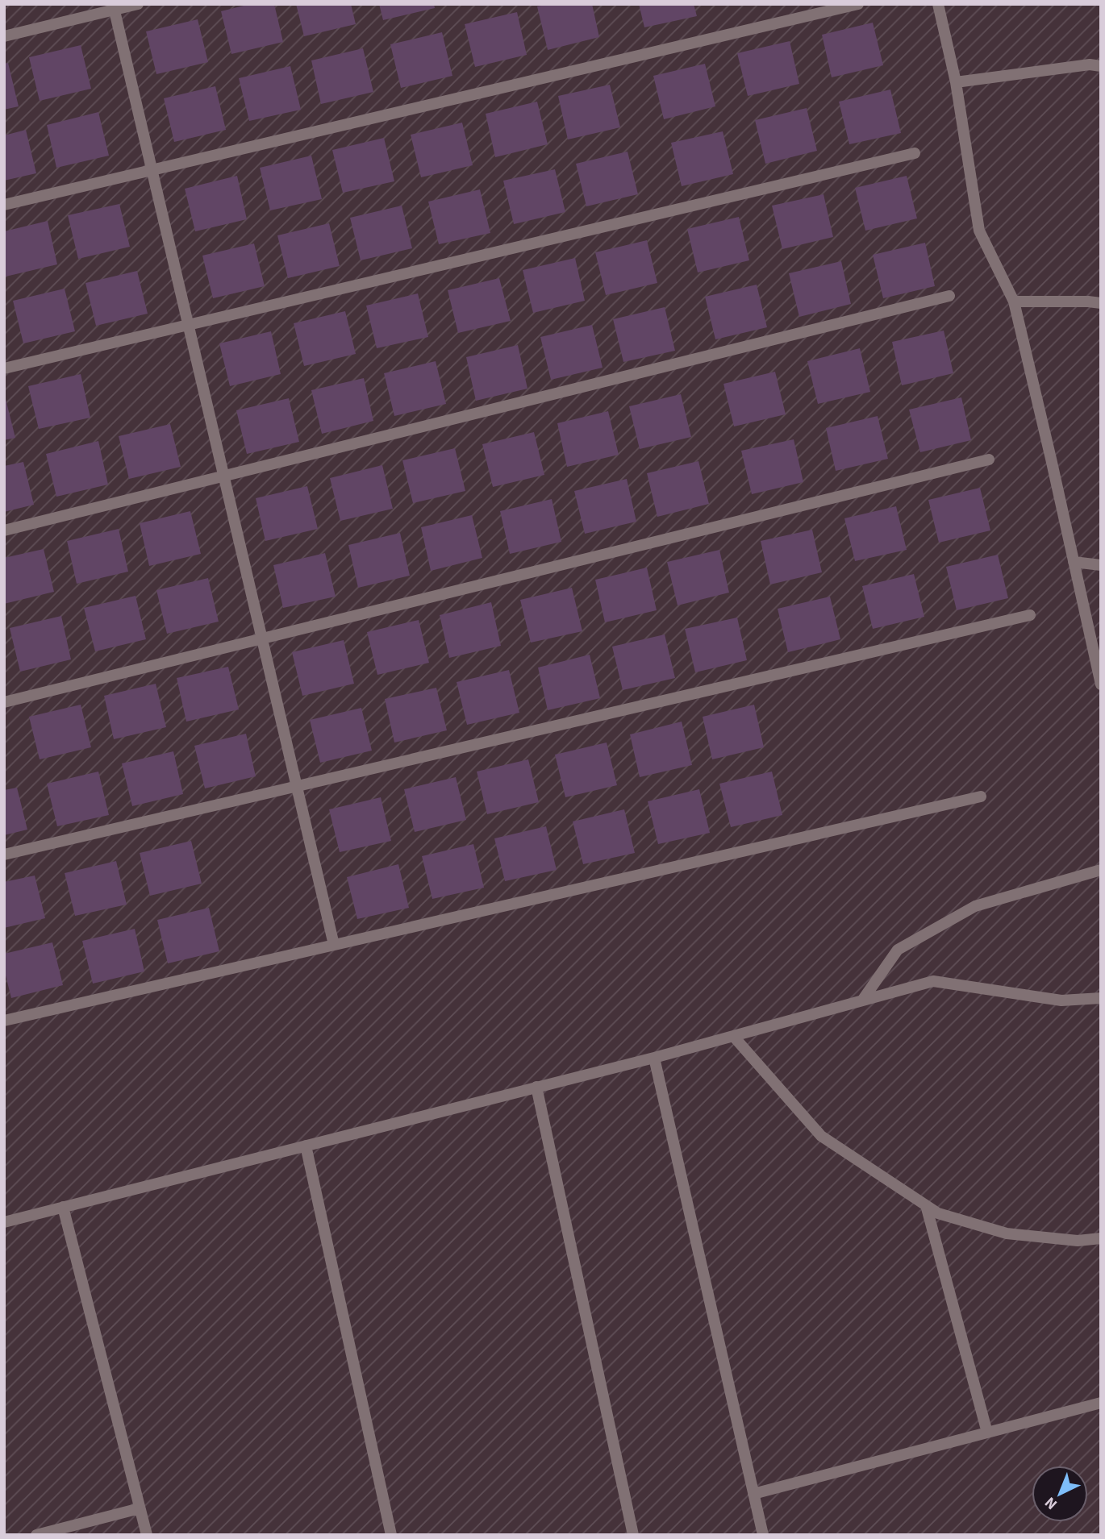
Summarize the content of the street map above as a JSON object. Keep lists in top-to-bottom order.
{
  "north": "bottom left"
}
